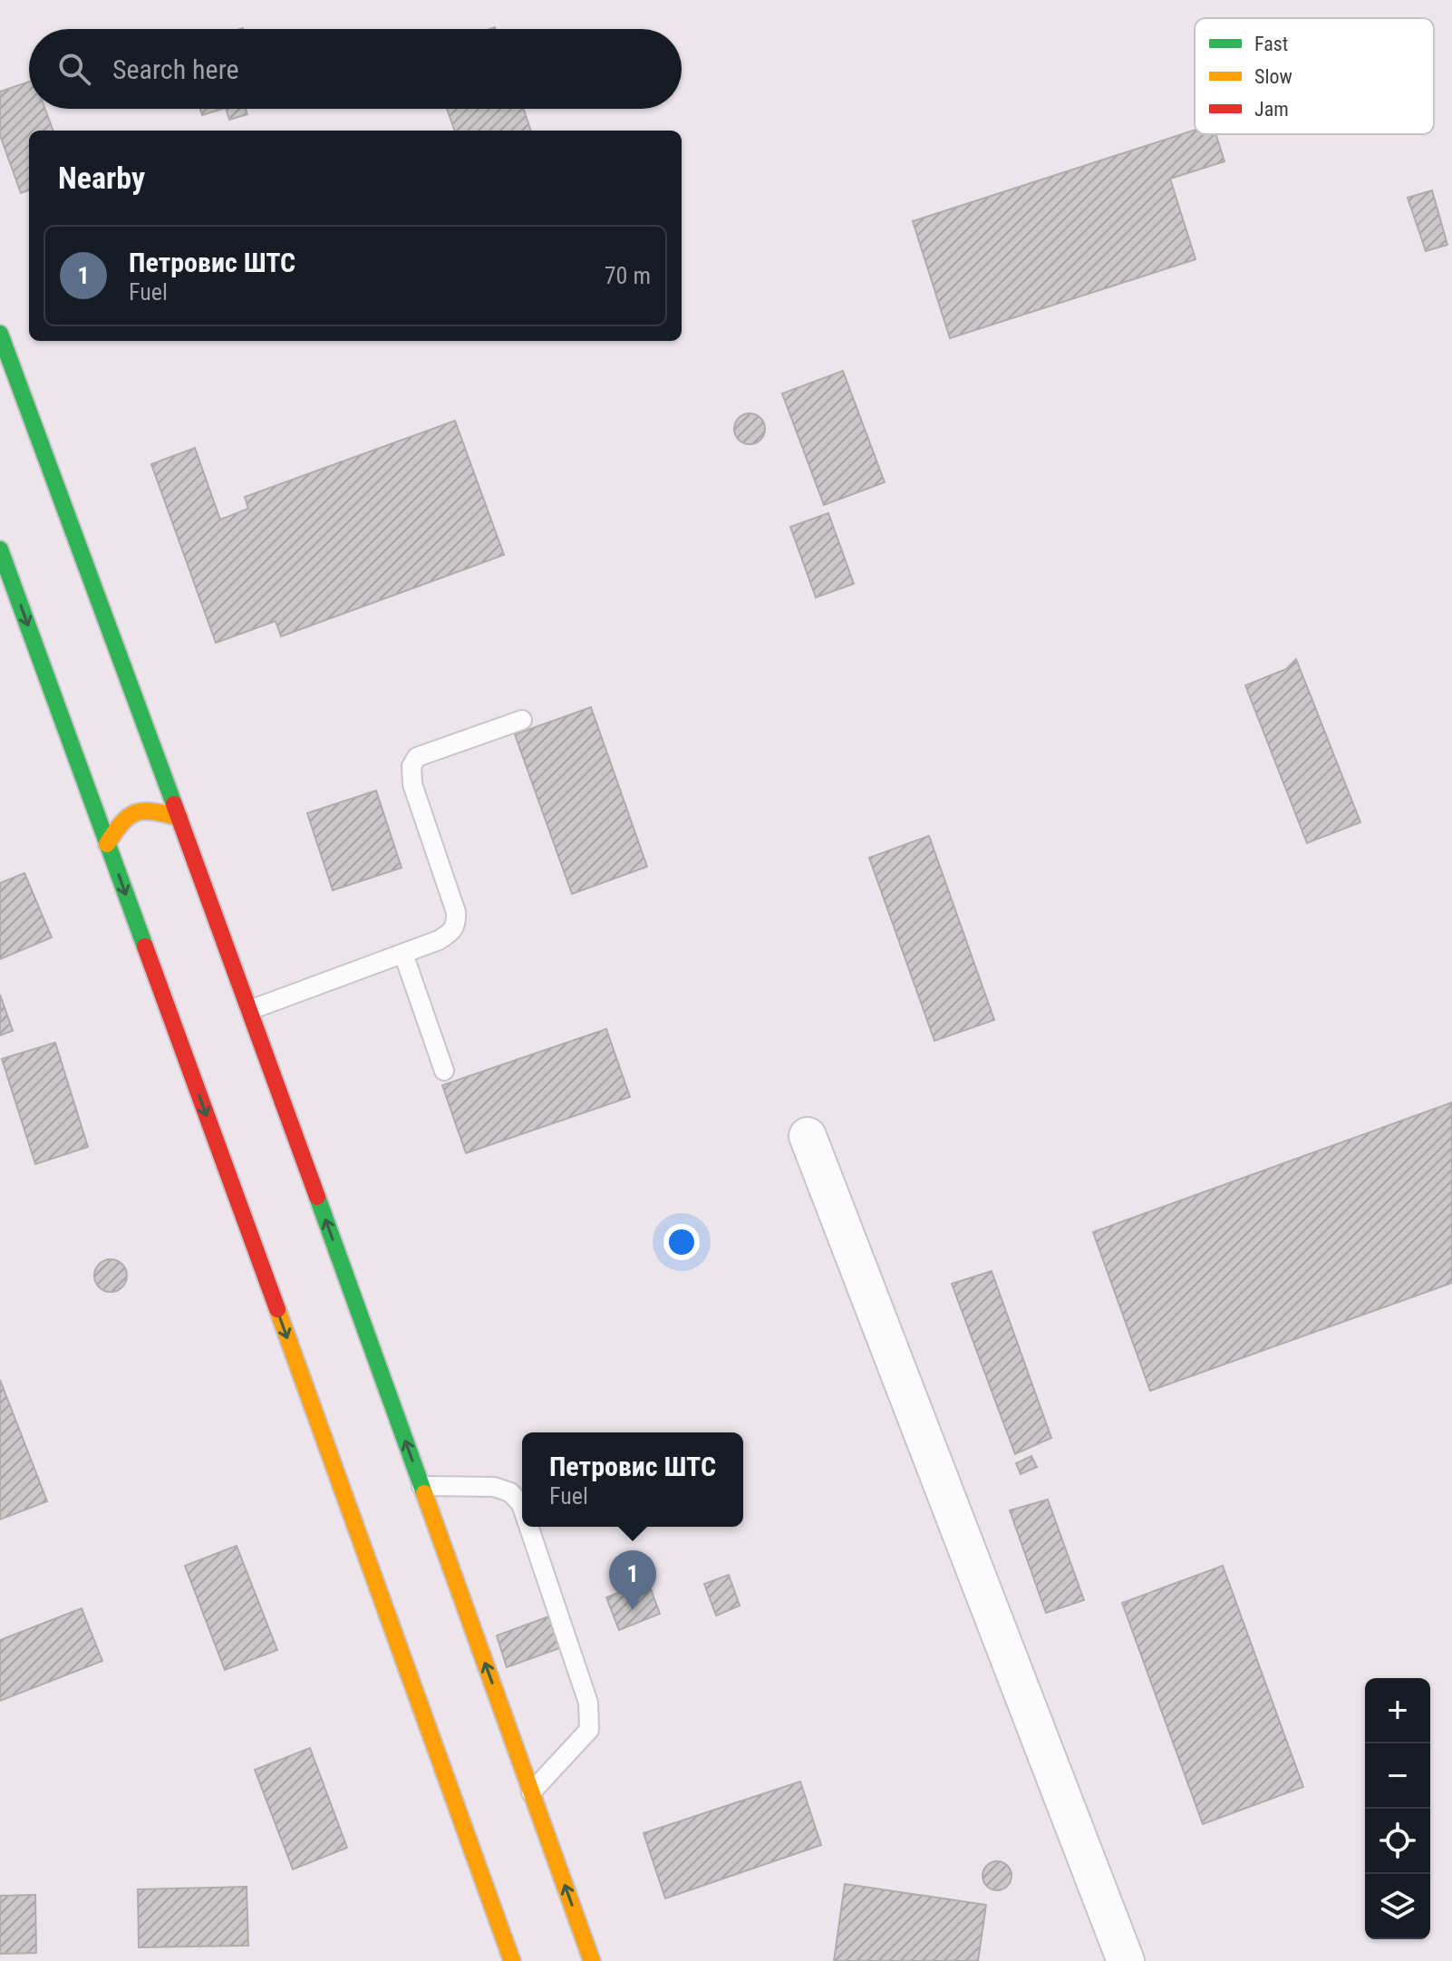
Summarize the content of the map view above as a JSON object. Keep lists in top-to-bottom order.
{
  "legend": ["Fast", "Slow", "Jam"],
  "page": {
    "search": "Search here",
    "heading": "Nearby",
    "list": [
      {
        "mark": "1",
        "name": "Петровис ШТС",
        "note": "Fuel",
        "value": "70 m"
      }
    ],
    "popup": ["Петровис ШТС", "Fuel"],
    "pins": "1",
    "map_buttons": ["+", "−"]
  }
}
